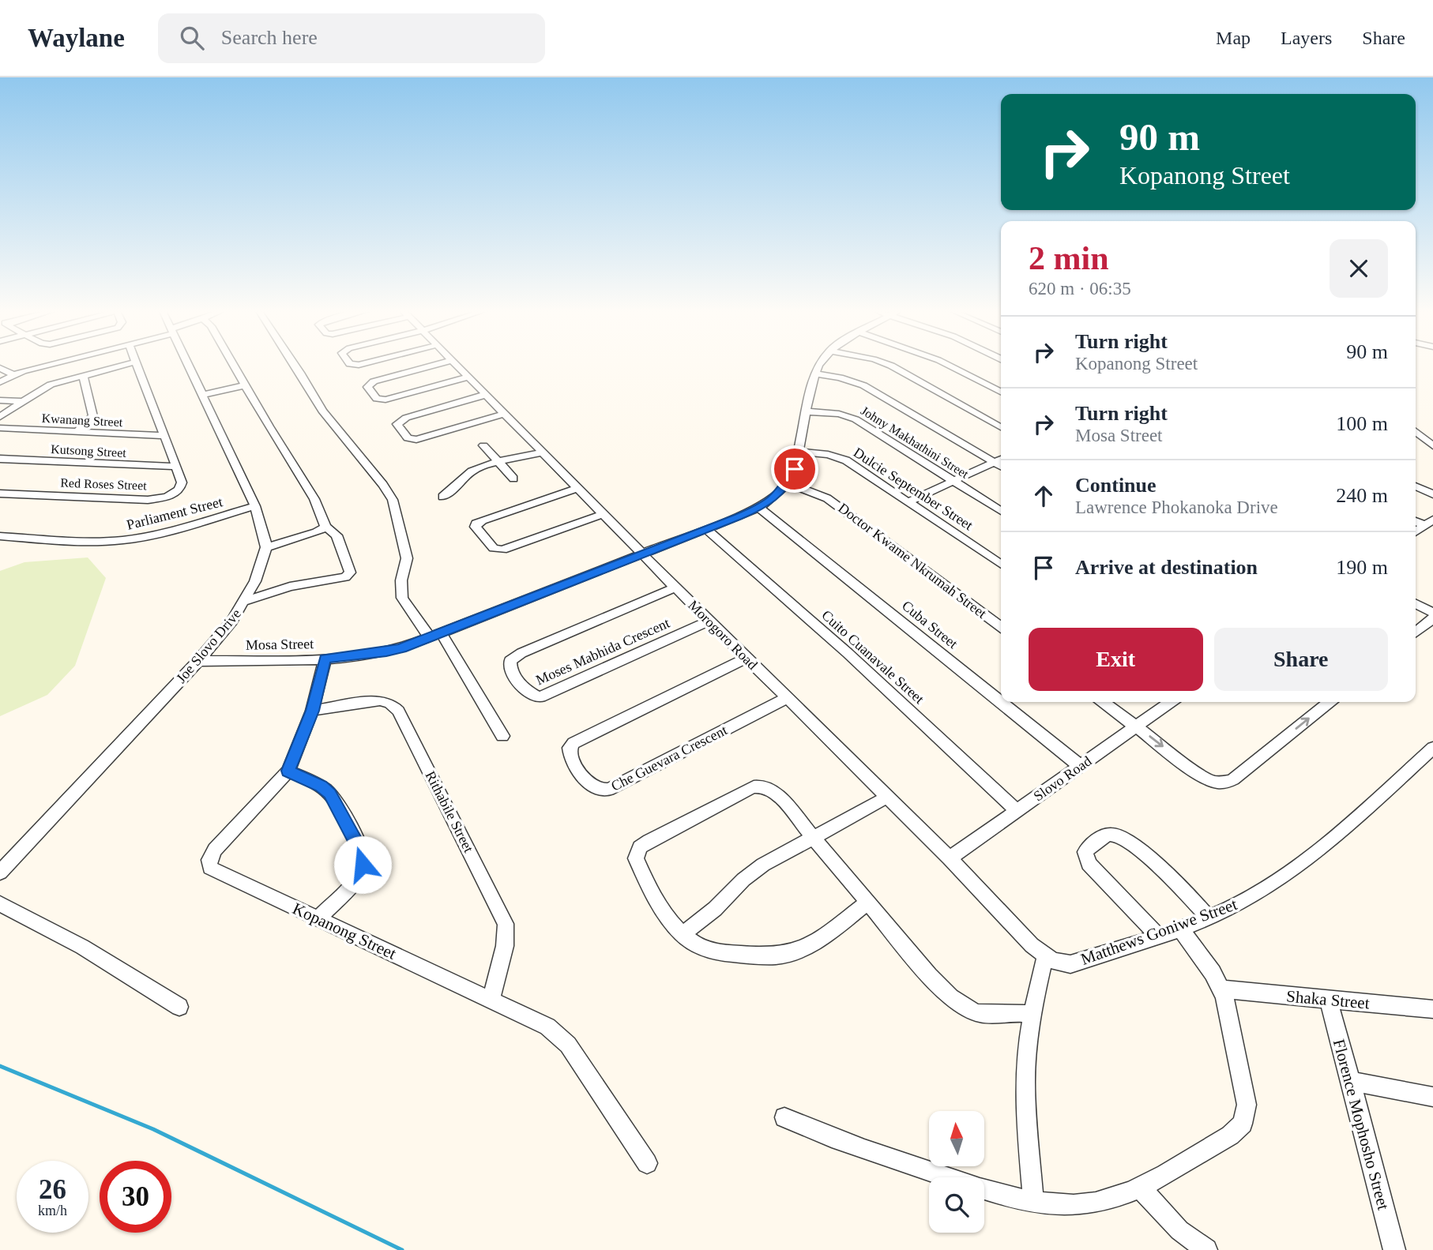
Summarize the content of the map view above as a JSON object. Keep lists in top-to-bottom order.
{
  "streets": {
    "street": [
      "Kwanang Street",
      "Johny Makhathini Street",
      "Kutsong Street",
      "Red Roses Street",
      "Dulcie September Street",
      "Parliament Street",
      "Doctor Kwame Nkrumah Street",
      "Cuba Street",
      "Morogoro Road",
      "Mosa Street",
      "Joe Slovo Drive",
      "Moses Mabhida Crescent",
      "Cuito Cuanavale Street",
      "Che Guevara Crescent",
      "Slovo Road",
      "Rithabile Street",
      "Kopanong Street",
      "Matthews Goniwe Street",
      "Shaka Street",
      "Florence Mophosho Street"
    ]
  },
  "crossings": [
    ["Kwanang Street", "Red Roses Street"],
    ["Kutsong Street", "Red Roses Street"],
    ["Doctor Kwame Nkrumah Street", "Mosa Street"],
    ["Cuba Street", "Mosa Street"],
    ["Cuba Street", "Slovo Road"],
    ["Morogoro Road", "Mosa Street"],
    ["Morogoro Road", "Moses Mabhida Crescent"],
    ["Morogoro Road", "Che Guevara Crescent"],
    ["Morogoro Road", "Slovo Road"],
    ["Morogoro Road", "Matthews Goniwe Street"],
    ["Mosa Street", "Joe Slovo Drive"],
    ["Mosa Street", "Cuito Cuanavale Street"],
    ["Mosa Street", "Kopanong Street"],
    ["Cuito Cuanavale Street", "Slovo Road"],
    ["Rithabile Street", "Kopanong Street"],
    ["Shaka Street", "Florence Mophosho Street"]
  ],
  "north": "top",
  "page": {
    "header": "Waylane",
    "search": "Search here",
    "nav": ["Map", "Layers", "Share"],
    "turn": ["90 m", "Kopanong Street"],
    "heading": ["2 min", "620 m · 06:35"],
    "list": [
      {
        "name": "Turn right",
        "note": "Kopanong Street",
        "value": "90 m"
      },
      {
        "name": "Turn right",
        "note": "Mosa Street",
        "value": "100 m"
      },
      {
        "name": "Continue",
        "note": "Lawrence Phokanoka Drive",
        "value": "240 m"
      },
      {
        "name": "Arrive at destination",
        "value": "190 m"
      }
    ],
    "buttons": ["Exit", "Share"],
    "speed": "26 km/h",
    "limit": "30"
  }
}
